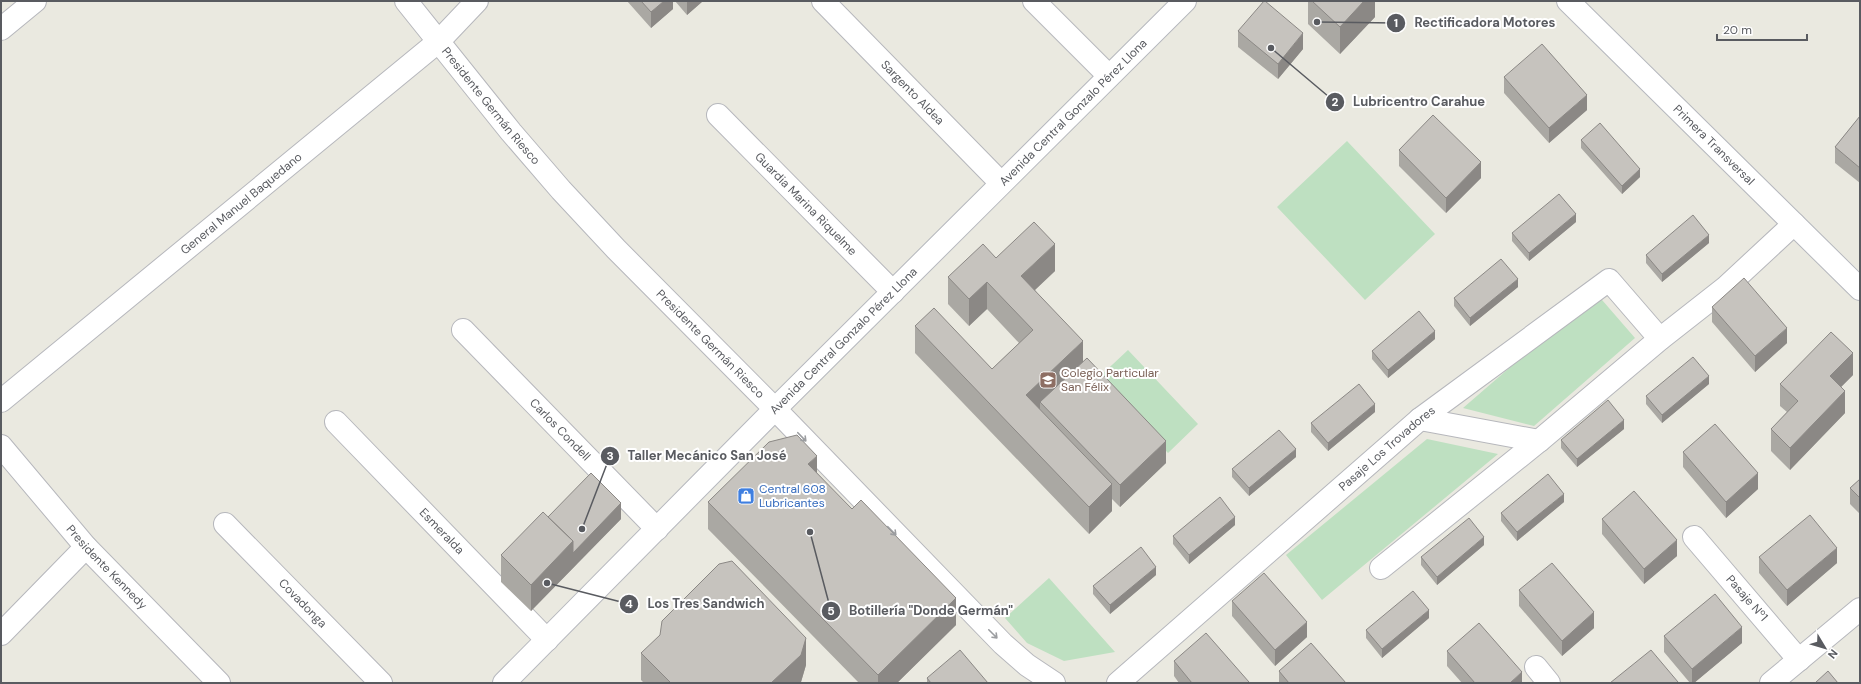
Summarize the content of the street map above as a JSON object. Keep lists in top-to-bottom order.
{
  "streets": {
    "street": [
      "Sargento Aldea",
      "Presidente Germán Riesco",
      "Avenida Central Gonzalo Pérez Llona",
      "Primera Transversal",
      "General Manuel Baquedano",
      "Guardia Marina Riquelme",
      "Carlos Condell",
      "Pasaje Los Trovadores",
      "Esmeralda",
      "Presidente Kennedy",
      "Pasaje Nº1",
      "Covadonga"
    ]
  },
  "crossings": [
    ["Sargento Aldea", "Avenida Central Gonzalo Pérez Llona"],
    ["Presidente Germán Riesco", "Avenida Central Gonzalo Pérez Llona"],
    ["Presidente Germán Riesco", "General Manuel Baquedano"],
    ["Avenida Central Gonzalo Pérez Llona", "Guardia Marina Riquelme"],
    ["Avenida Central Gonzalo Pérez Llona", "Carlos Condell"],
    ["Avenida Central Gonzalo Pérez Llona", "Esmeralda"]
  ],
  "one_way": ["Presidente Germán Riesco"],
  "places": {
    "other": [
      "Rectificadora Motores",
      "Lubricentro Carahue",
      "Taller Mecánico San José",
      "Botillería \"Donde Germán\"",
      "Los Tres Sandwich"
    ],
    "school or university": ["Colegio Particular San Félix"],
    "shop": ["Central 608 Lubricantes"]
  },
  "scale_bar": "20 m",
  "north": "bottom right"
}
